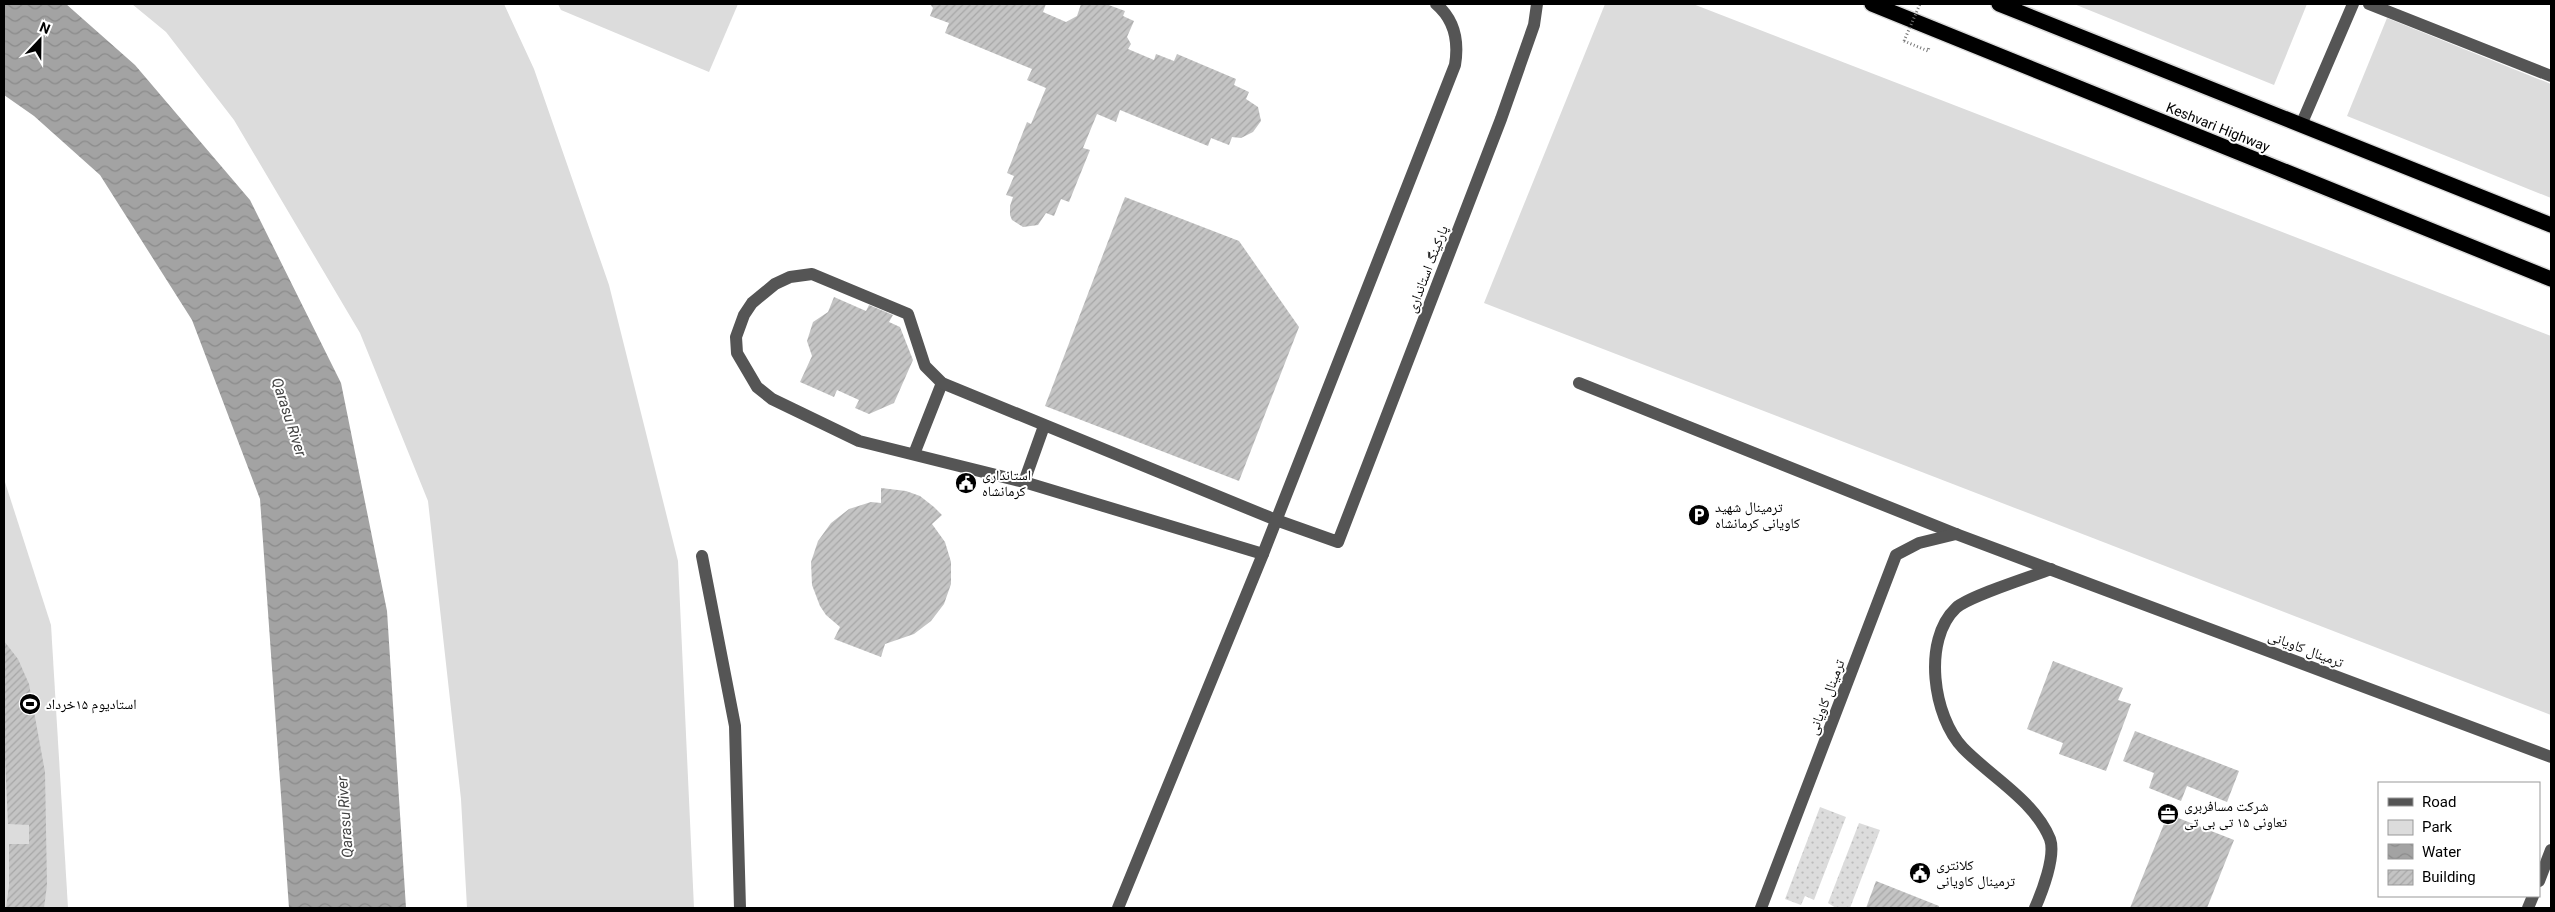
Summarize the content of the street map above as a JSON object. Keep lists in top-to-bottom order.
{
  "streets": {
    "highway": ["Keshvari Highway"],
    "street": ["پارکینگ استانداری", "ترمینال کاویانی"]
  },
  "water": ["Qarasu River"],
  "places": {
    "public building": ["استانداری کرمانشاه", "کلانتری ترمینال کاویانی"],
    "parking": ["ترمینال شهید کاویانی کرمانشاه"],
    "sports": ["استادیوم ۱۵خرداد"],
    "office": ["شرکت مسافربری تعاونی ۱۵ تی بی تی"]
  },
  "legend": [
    "Road",
    "Park",
    "Water",
    "Building"
  ],
  "north": "top"
}
